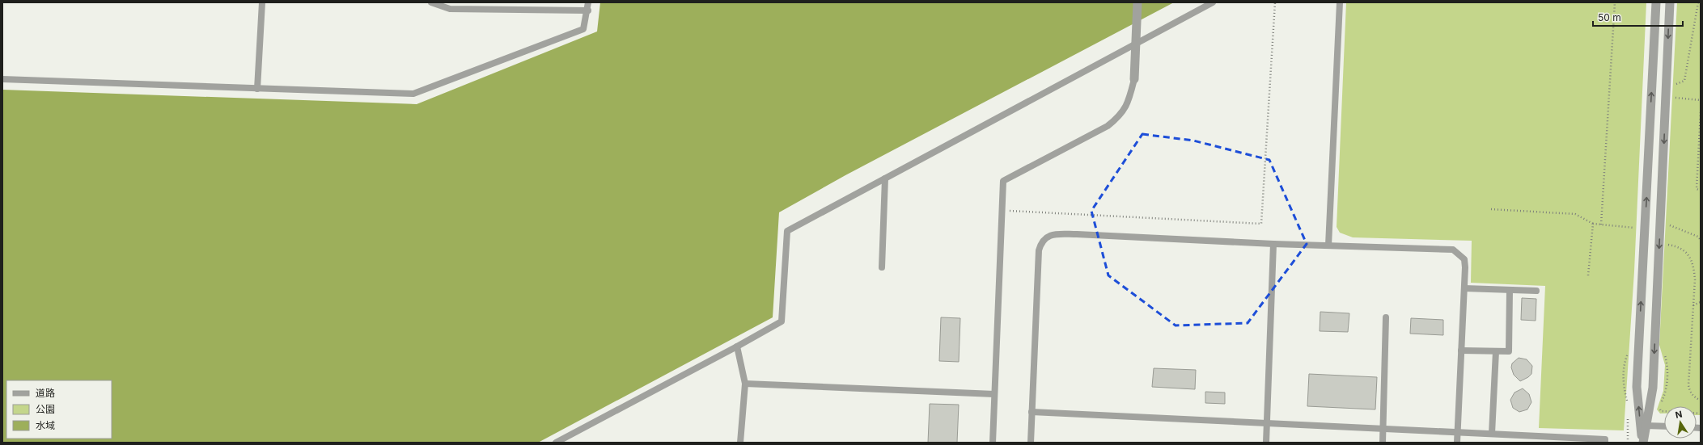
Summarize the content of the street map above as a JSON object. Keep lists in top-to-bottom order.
{
  "legend": ["道路", "公園", "水域"],
  "scale_bar": "50 m",
  "north": "top"
}
